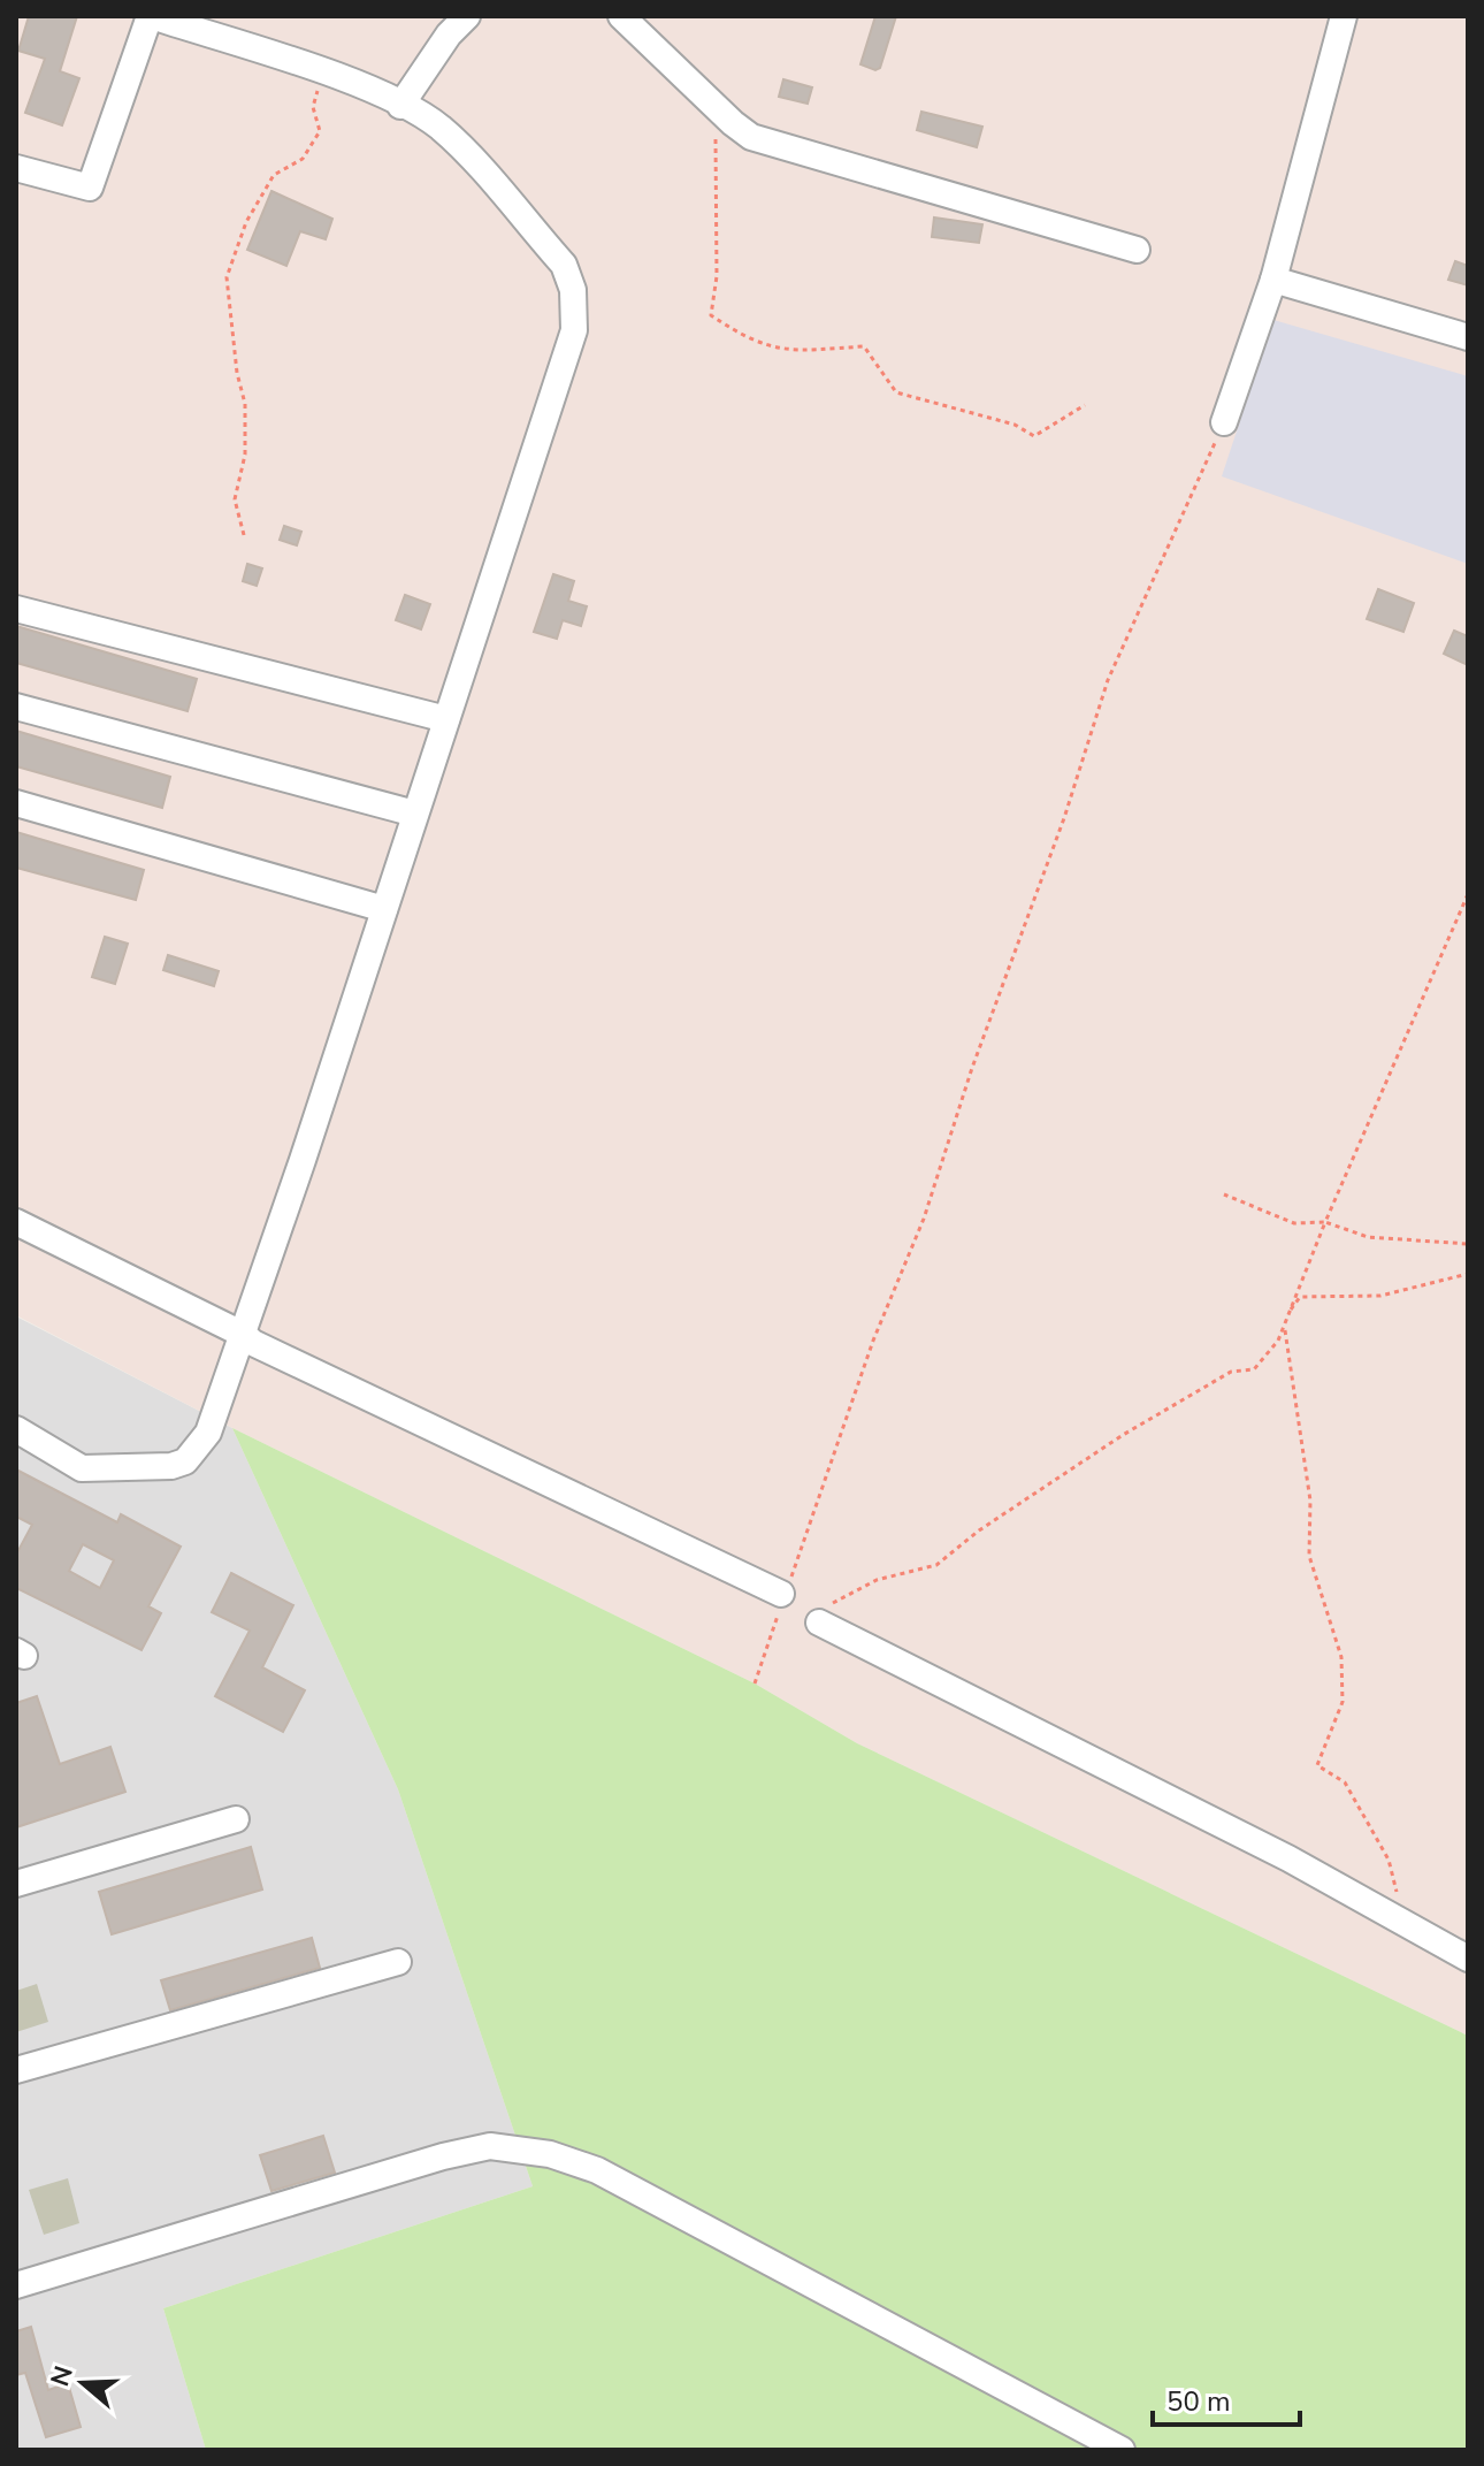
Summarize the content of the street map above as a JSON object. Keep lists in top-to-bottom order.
{
  "scale_bar": "50 m",
  "north": "left"
}
